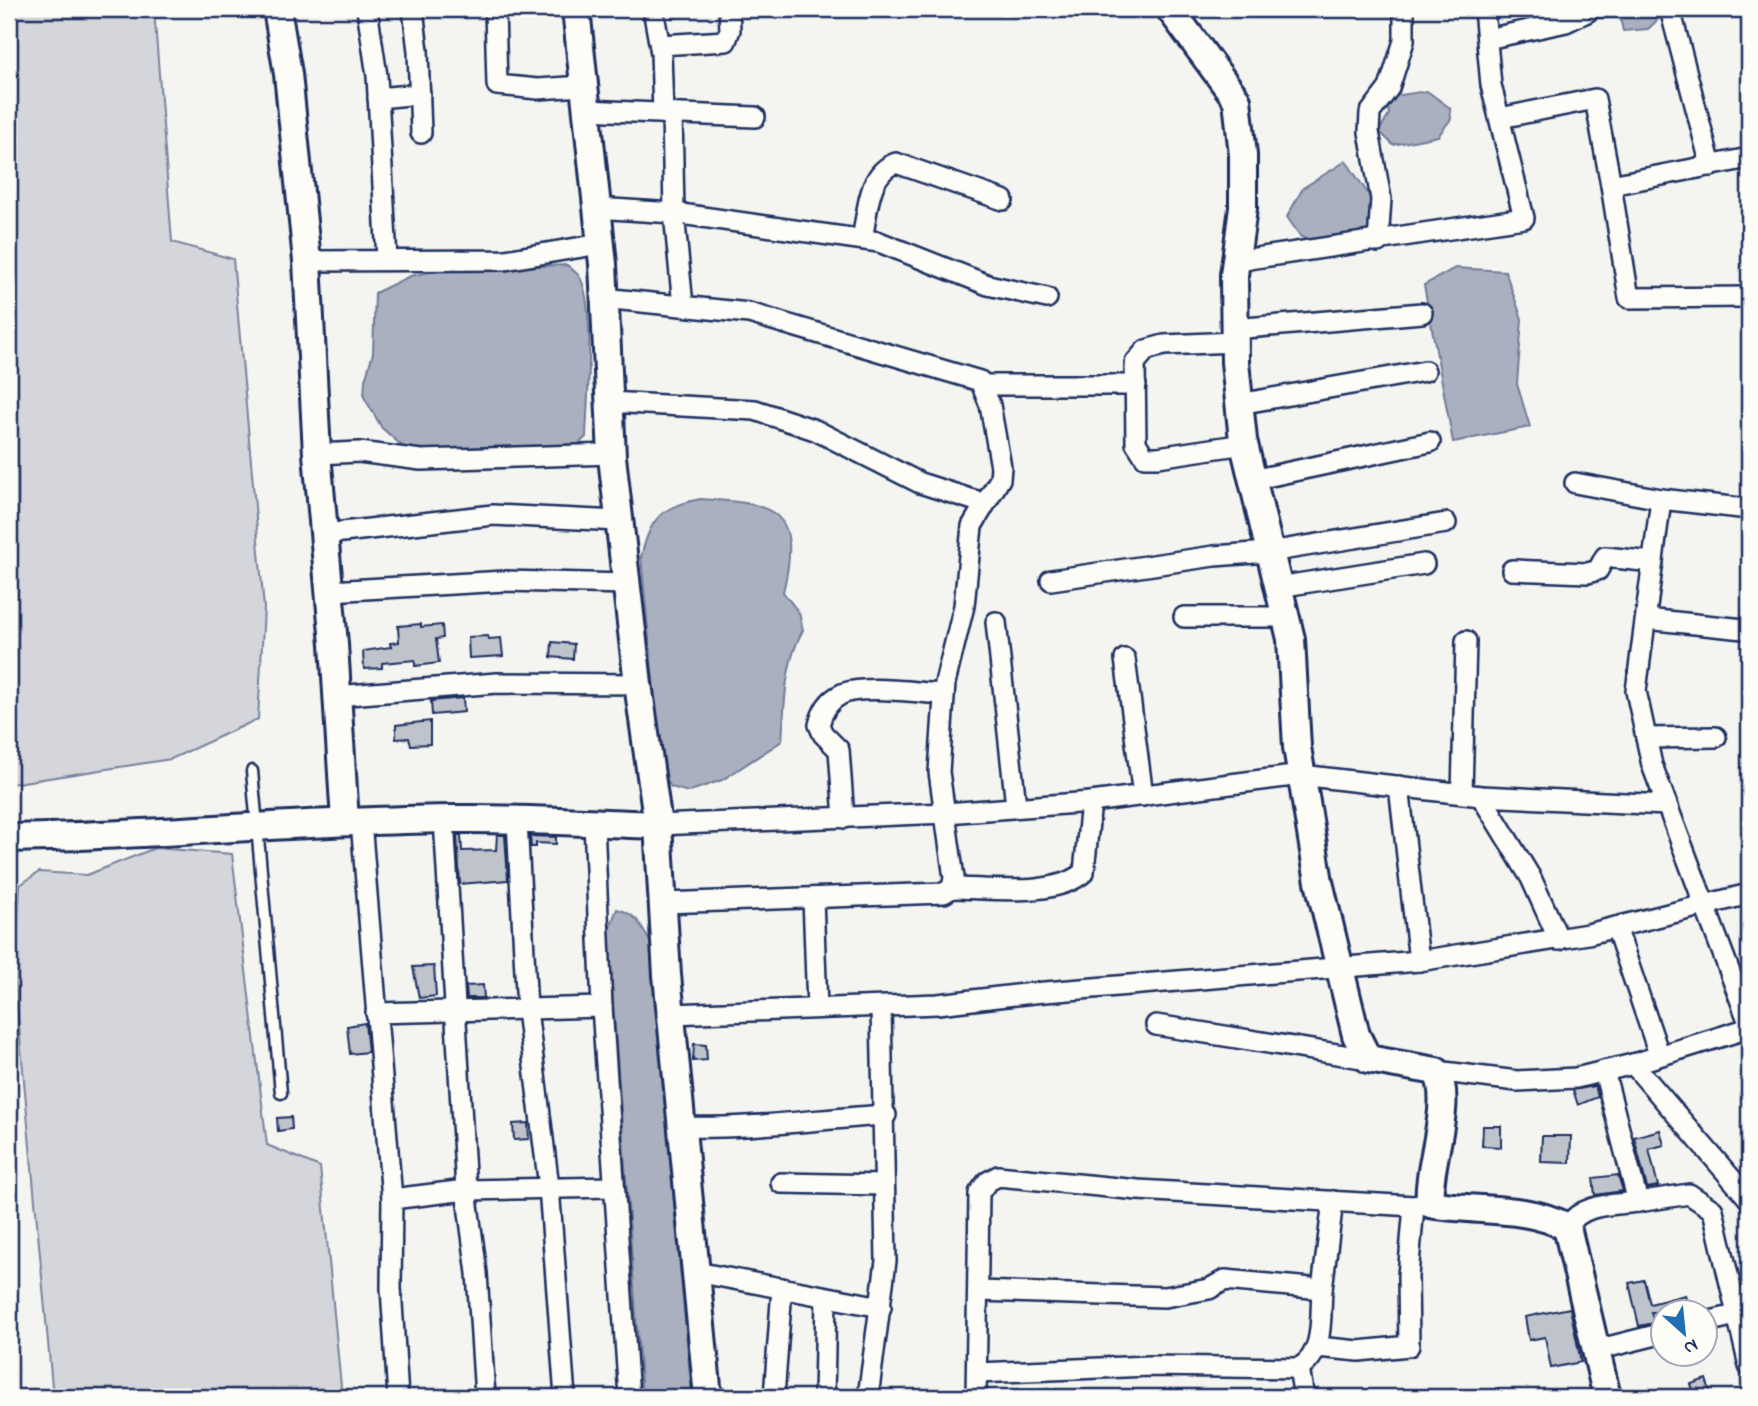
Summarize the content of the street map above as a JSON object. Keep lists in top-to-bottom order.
{
  "north": "bottom right"
}
